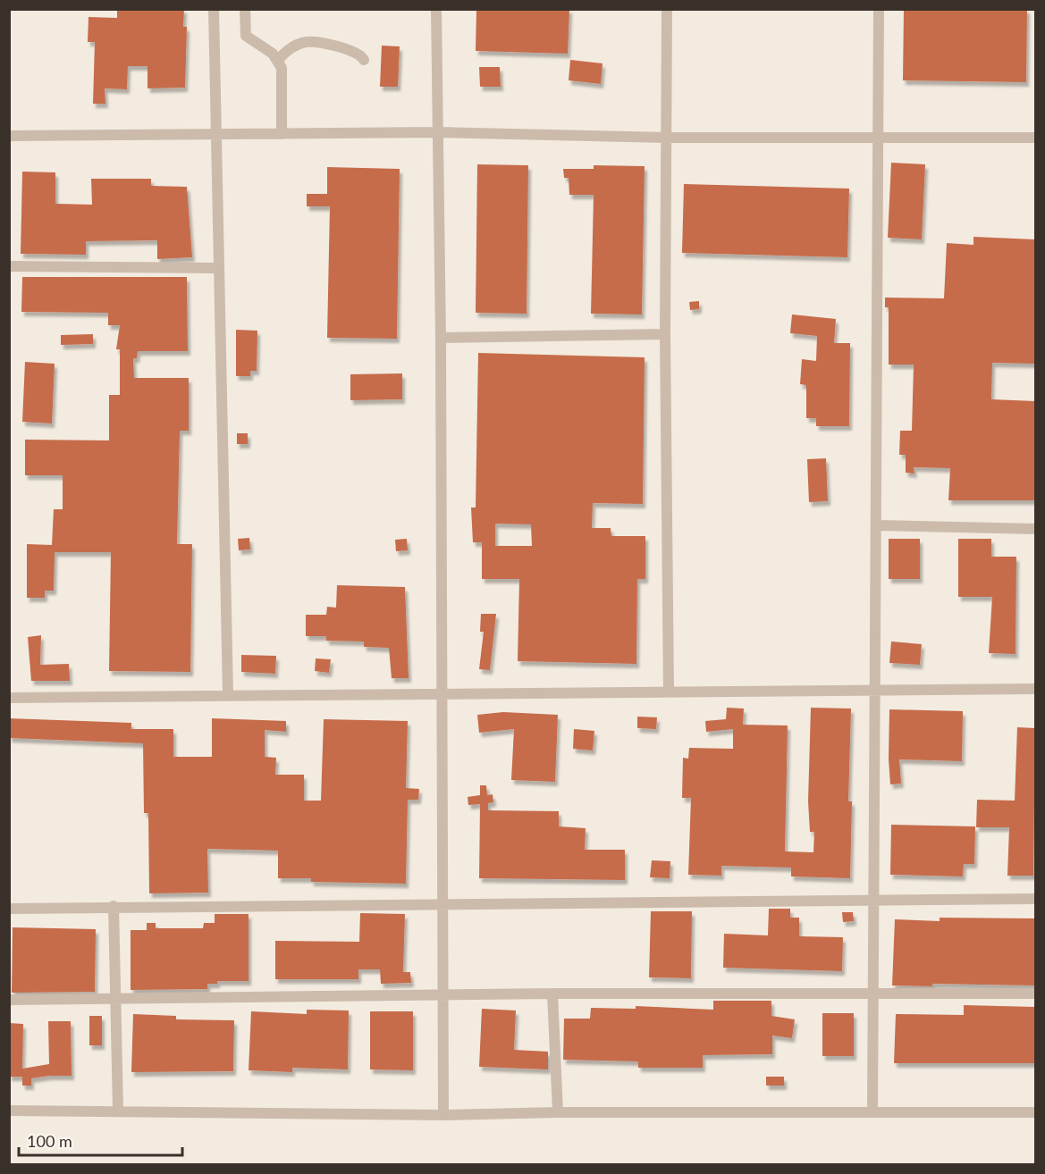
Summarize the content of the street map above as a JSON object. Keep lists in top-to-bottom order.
{
  "scale_bar": "100 m"
}
